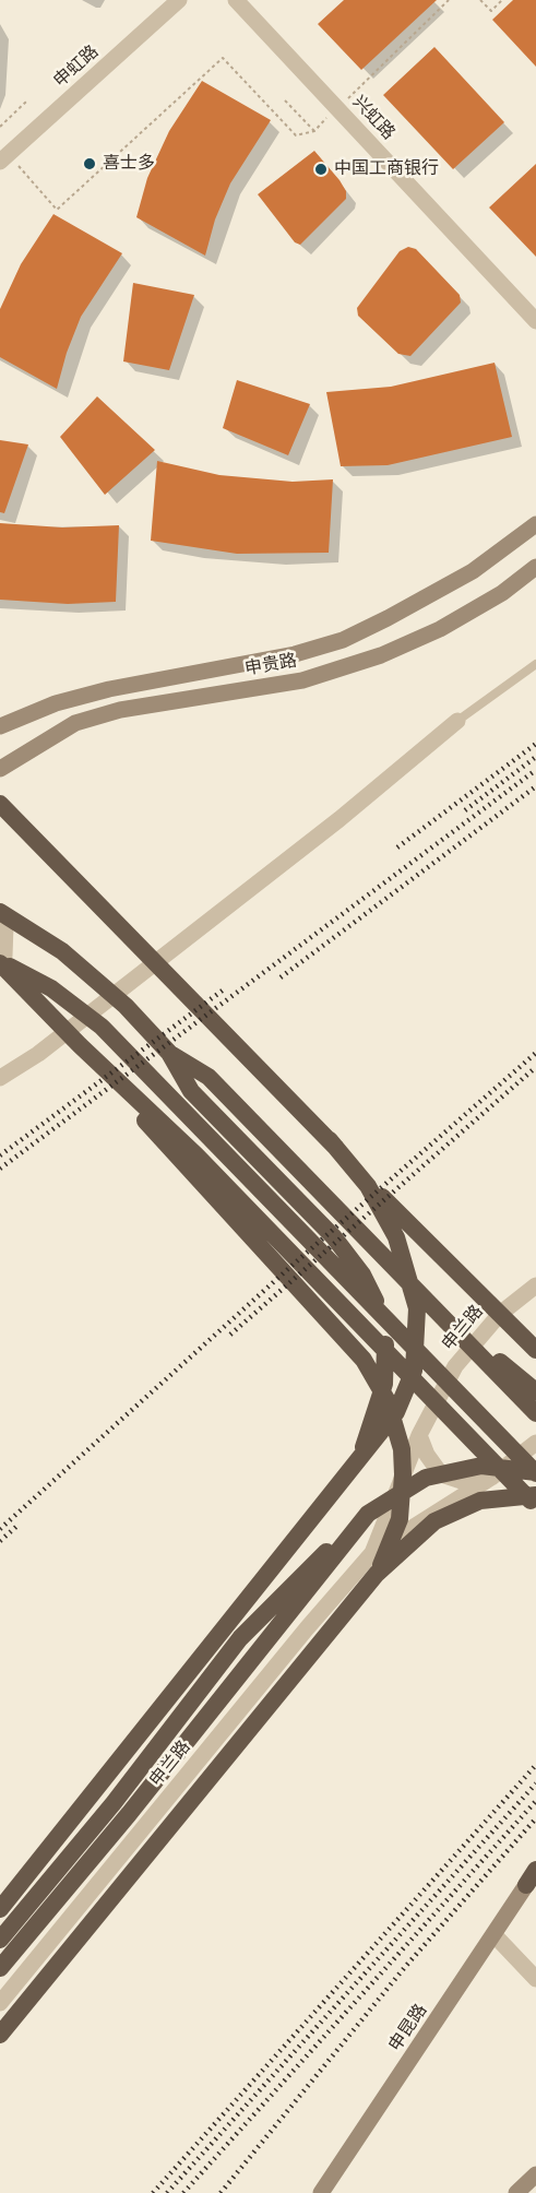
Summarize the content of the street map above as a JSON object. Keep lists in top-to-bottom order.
{
  "streets": {
    "main road": ["申贵路", "申昆路"],
    "street": ["申虹路", "兴虹路", "申兰路"]
  },
  "places": ["喜士多", "中国工商银行"]
}
